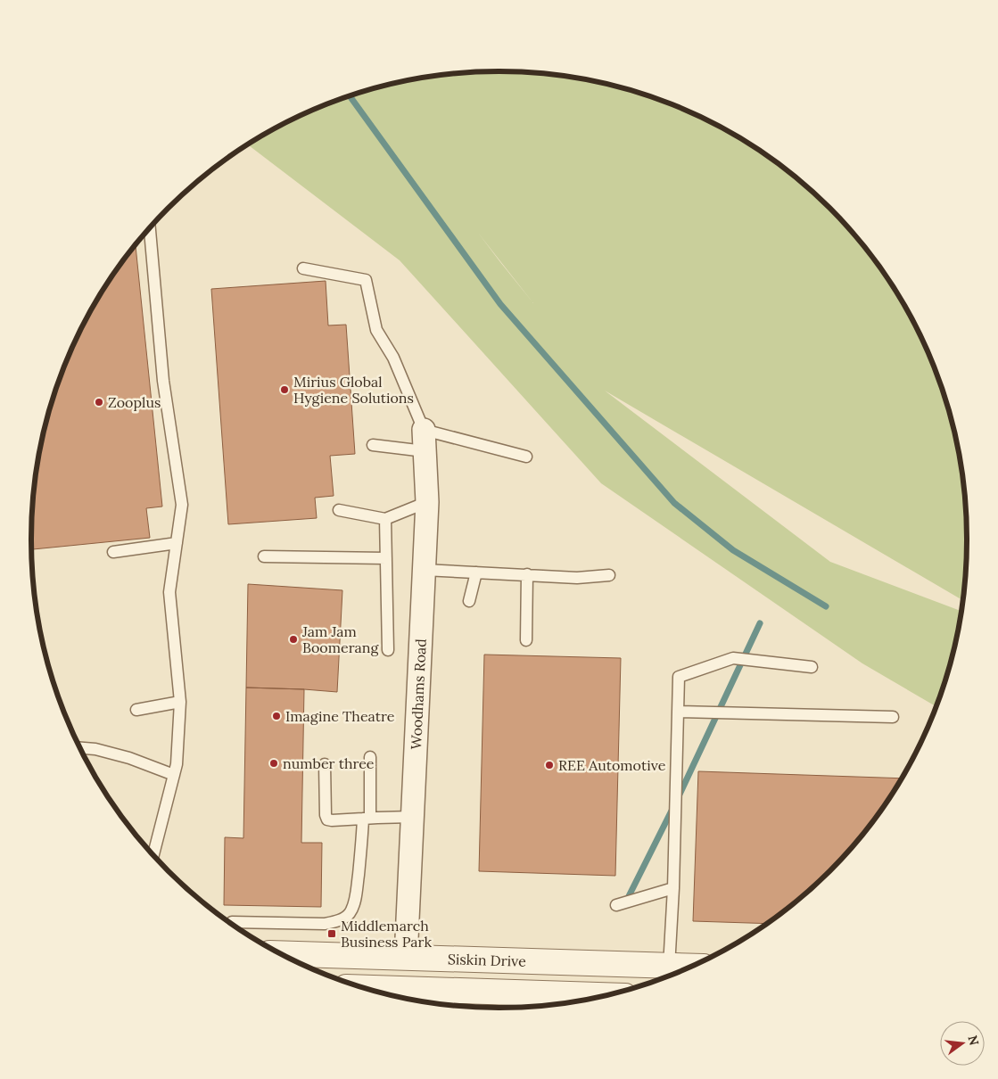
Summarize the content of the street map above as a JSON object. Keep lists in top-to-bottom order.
{
  "streets": {
    "street": ["Woodhams Road", "Siskin Drive"]
  },
  "crossings": [
    ["Woodhams Road", "Siskin Drive"]
  ],
  "places": {
    "other": [
      "Mirius Global Hygiene Solutions",
      "Zooplus",
      "Jam Jam Boomerang",
      "Imagine Theatre",
      "number three",
      "REE Automotive"
    ],
    "transit": ["Middlemarch Business Park"]
  },
  "north": "right"
}
